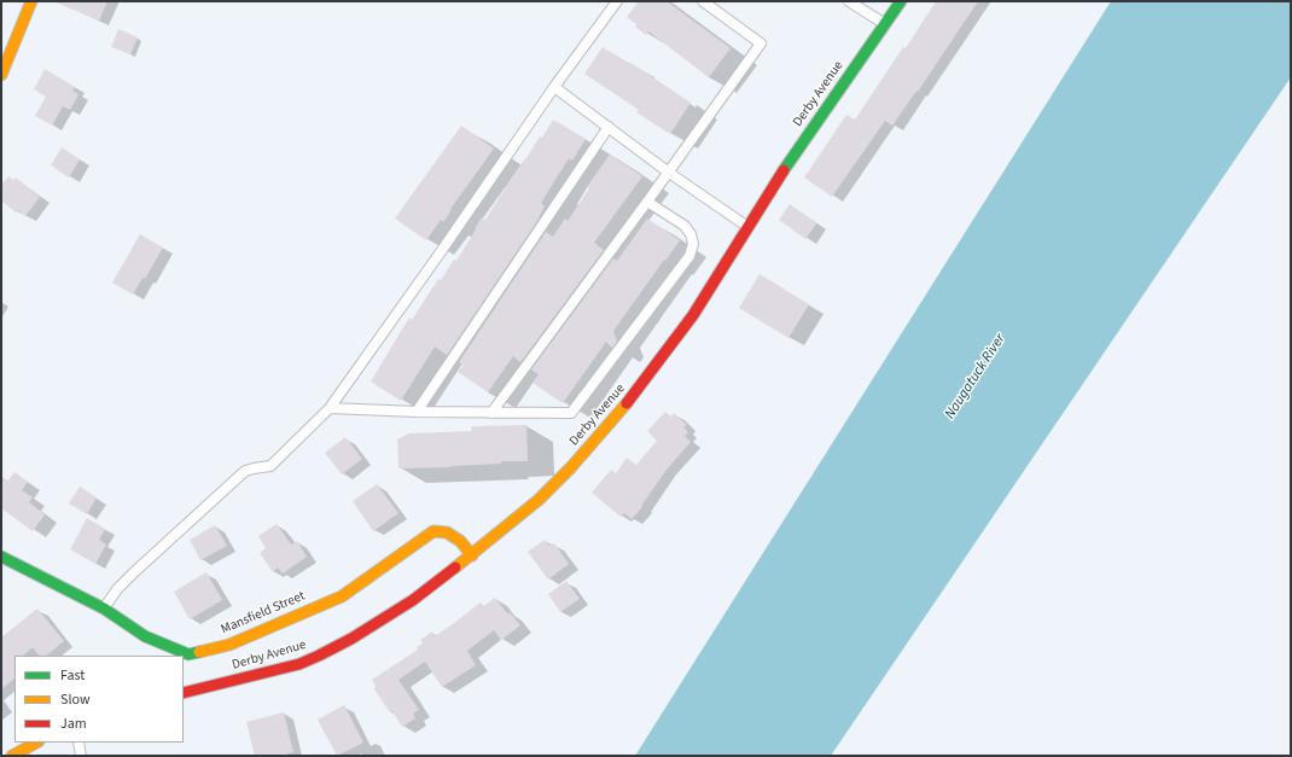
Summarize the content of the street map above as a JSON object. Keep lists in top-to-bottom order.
{
  "streets": {
    "main road": ["Derby Avenue", "Mansfield Street"]
  },
  "crossings": [
    ["Derby Avenue", "Mansfield Street"]
  ],
  "water": ["Naugatuck River"],
  "legend": ["Fast", "Slow", "Jam"]
}
